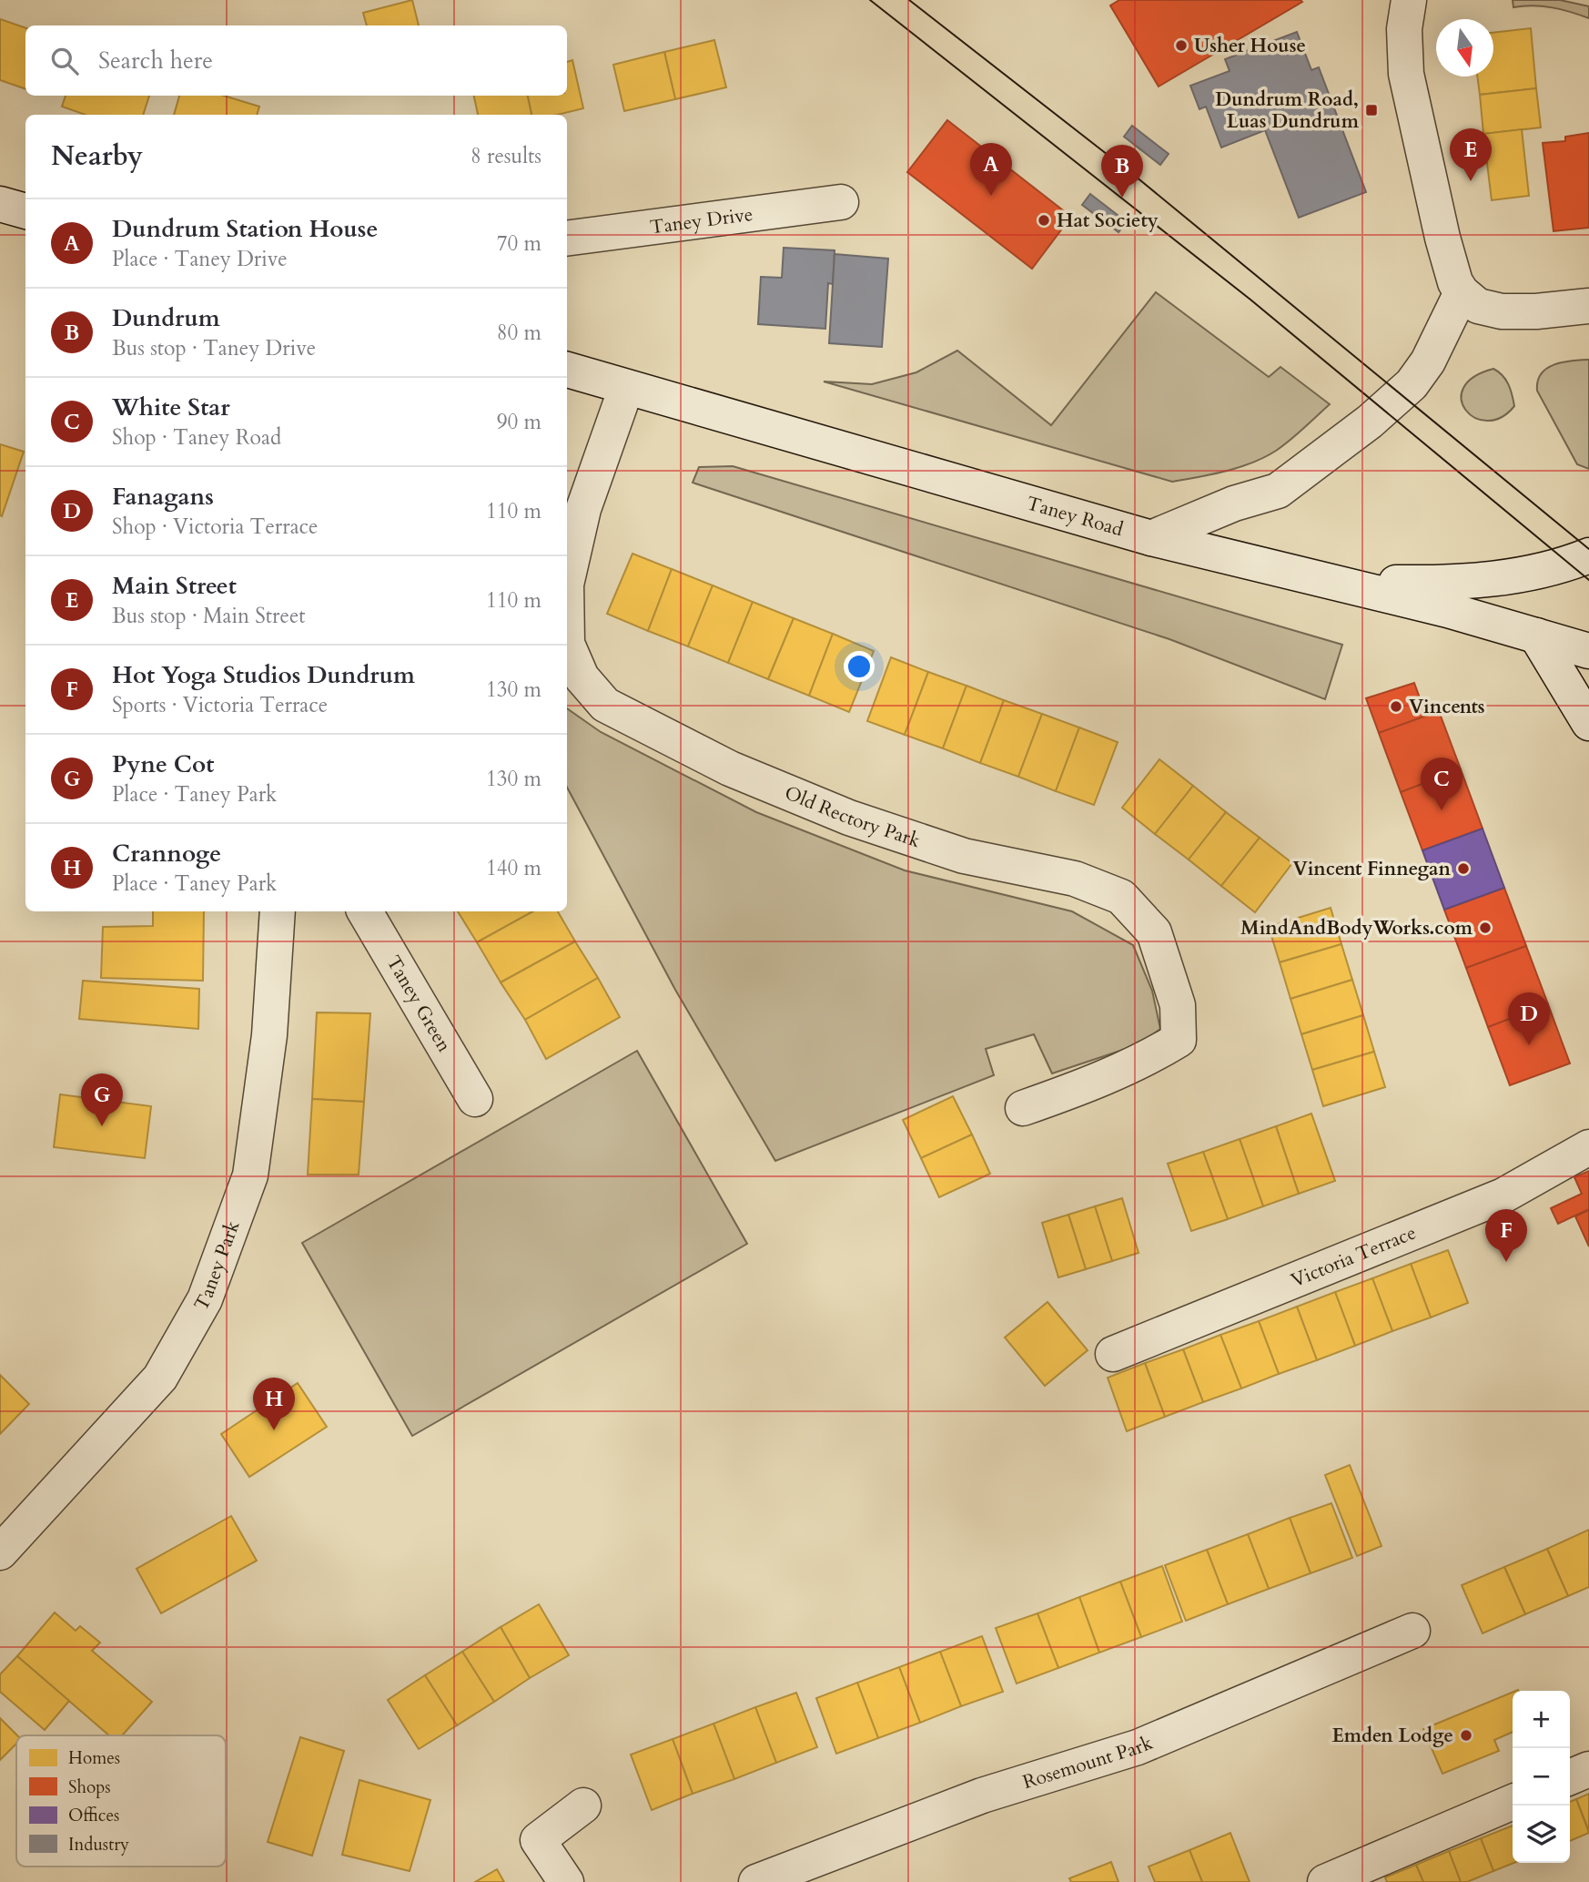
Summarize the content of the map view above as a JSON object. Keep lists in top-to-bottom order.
{
  "streets": {
    "street": [
      "Taney Drive",
      "Taney Road",
      "Old Rectory Park",
      "Taney Green",
      "Victoria Terrace",
      "Taney Park",
      "Rosemount Park"
    ]
  },
  "crossings": [
    ["Taney Road", "Old Rectory Park"]
  ],
  "places": {
    "other": [
      "Usher House",
      "Hat Society",
      "Vincents",
      "Vincent Finnegan",
      "MindAndBodyWorks.com",
      "Emden Lodge"
    ],
    "transit": ["Dundrum Road, Luas Dundrum"]
  },
  "legend": [
    "Homes",
    "Shops",
    "Offices",
    "Industry"
  ],
  "north": "bottom",
  "page": {
    "search": "Search here",
    "heading": ["Nearby", "8 results"],
    "pins": [
      "E",
      "A",
      "B",
      "C",
      "D",
      "G",
      "F",
      "H"
    ],
    "list": [
      {
        "mark": "A",
        "name": "Dundrum Station House",
        "note": "Place · Taney Drive",
        "value": "70 m"
      },
      {
        "mark": "B",
        "name": "Dundrum",
        "note": "Bus stop · Taney Drive",
        "value": "80 m"
      },
      {
        "mark": "C",
        "name": "White Star",
        "note": "Shop · Taney Road",
        "value": "90 m"
      },
      {
        "mark": "D",
        "name": "Fanagans",
        "note": "Shop · Victoria Terrace",
        "value": "110 m"
      },
      {
        "mark": "E",
        "name": "Main Street",
        "note": "Bus stop · Main Street",
        "value": "110 m"
      },
      {
        "mark": "F",
        "name": "Hot Yoga Studios Dundrum",
        "note": "Sports · Victoria Terrace",
        "value": "130 m"
      },
      {
        "mark": "G",
        "name": "Pyne Cot",
        "note": "Place · Taney Park",
        "value": "130 m"
      },
      {
        "mark": "H",
        "name": "Crannoge",
        "note": "Place · Taney Park",
        "value": "140 m"
      }
    ],
    "map_buttons": ["+", "−"]
  }
}
